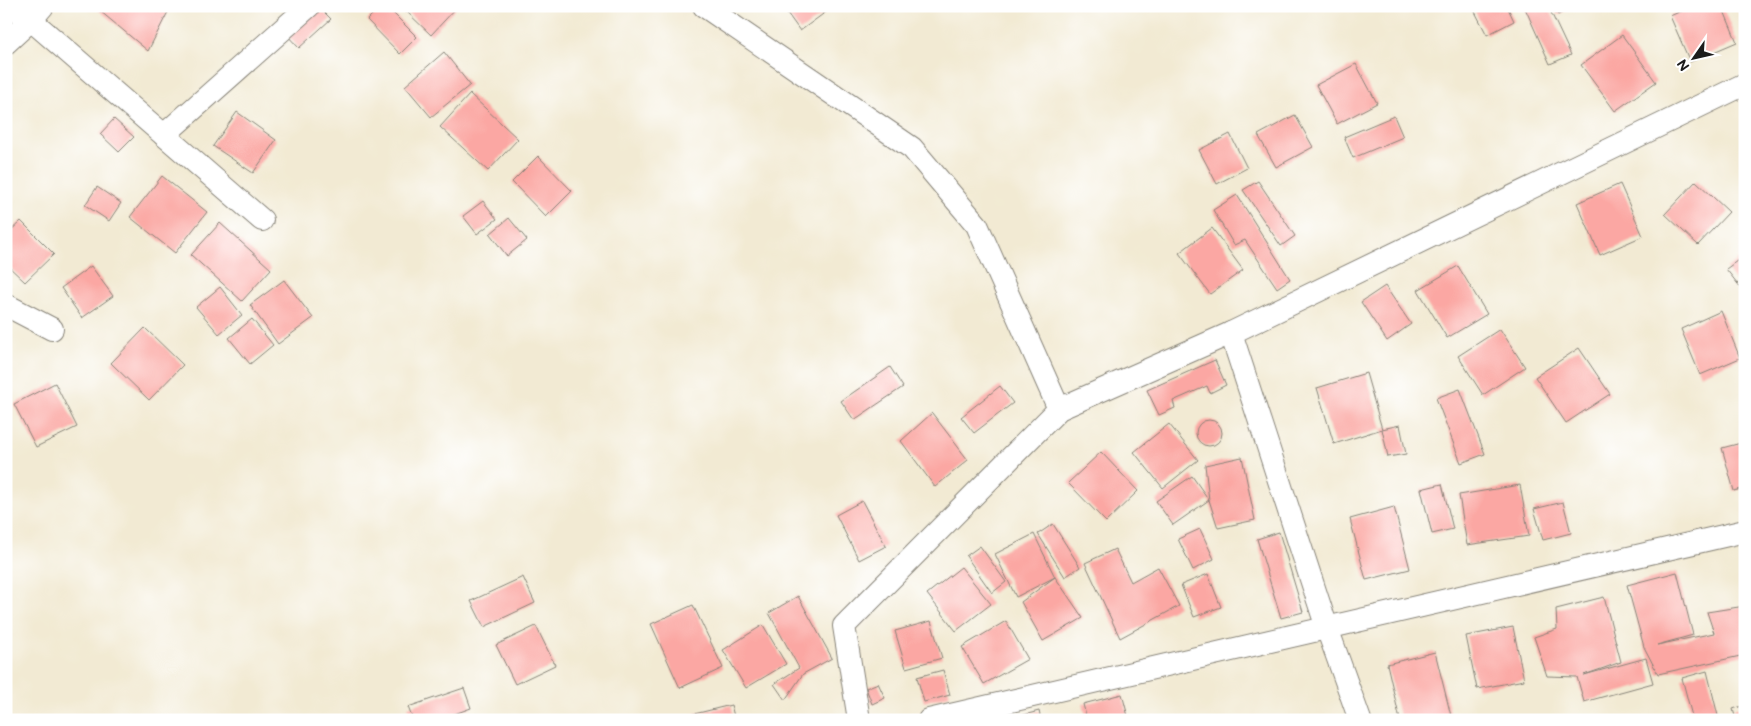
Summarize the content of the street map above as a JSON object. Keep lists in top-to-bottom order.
{
  "north": "bottom left"
}
